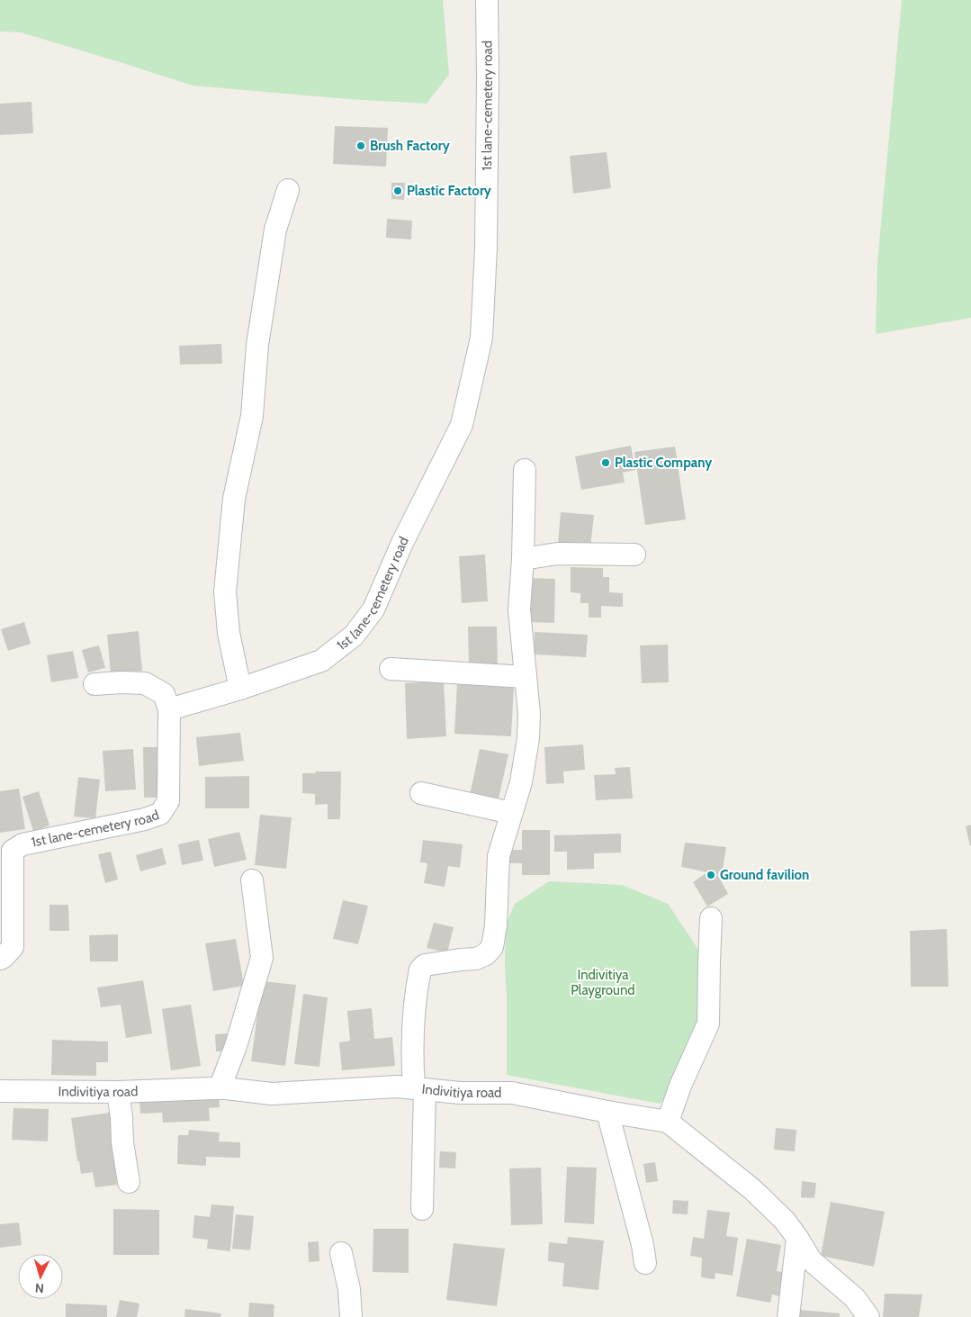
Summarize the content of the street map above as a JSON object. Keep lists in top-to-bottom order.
{
  "streets": {
    "street": ["1st lane-cemetery road", "Indivitiya road"]
  },
  "parks": ["Indivitiya Playground"],
  "places": [
    "Brush Factory",
    "Plastic Factory",
    "Plastic Company",
    "Ground favilion"
  ],
  "north": "bottom"
}
